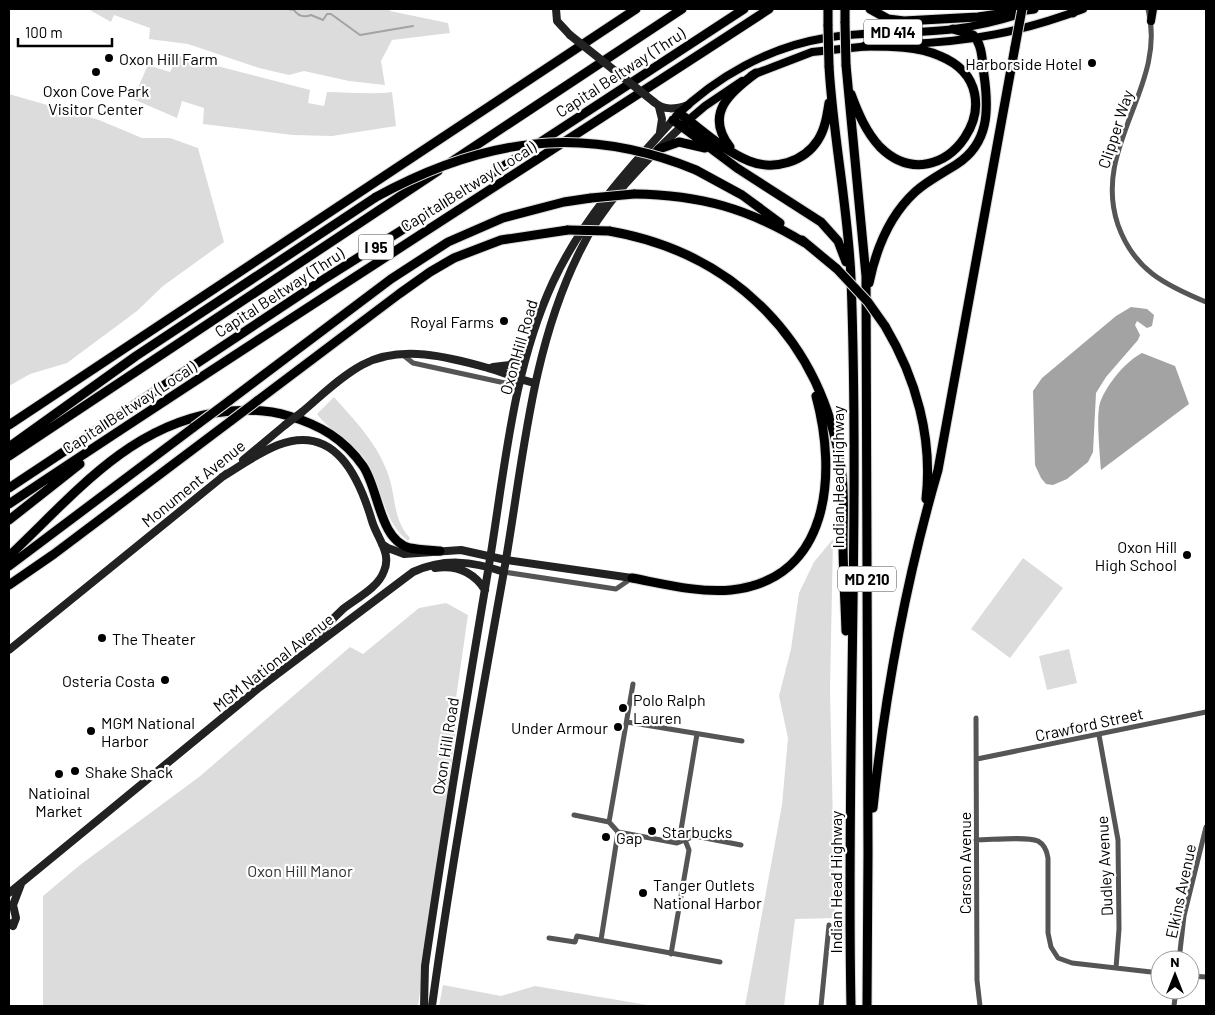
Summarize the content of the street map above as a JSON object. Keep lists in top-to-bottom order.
{
  "streets": {
    "highway": [
      "Capital Beltway (Thru)",
      "Capital Beltway (Local)",
      "I 95",
      "Indian Head Highway",
      "MD 210"
    ],
    "main road": [
      "MD 414",
      "Oxon Hill Road",
      "Monument Avenue",
      "MGM National Avenue"
    ],
    "street": [
      "Clipper Way",
      "Crawford Street",
      "Carson Avenue",
      "Dudley Avenue",
      "Elkins Avenue"
    ]
  },
  "crossings": [
    ["MD 414", "Oxon Hill Road"],
    ["Oxon Hill Road", "Monument Avenue"],
    ["Oxon Hill Road", "MGM National Avenue"],
    ["Crawford Street", "Carson Avenue"],
    ["Crawford Street", "Dudley Avenue"]
  ],
  "parks": ["Oxon Hill Manor"],
  "places": [
    "Oxon Hill Farm",
    "Harborside Hotel",
    "Oxon Cove Park Visitor Center",
    "Royal Farms",
    "Oxon Hill High School",
    "The Theater",
    "Osteria Costa",
    "Polo Ralph Lauren",
    "Under Armour",
    "MGM National Harbor",
    "Shake Shack",
    "Natioinal Market",
    "Starbucks",
    "Gap",
    "Tanger Outlets National Harbor"
  ],
  "scale_bar": "100 m",
  "north": "top"
}
